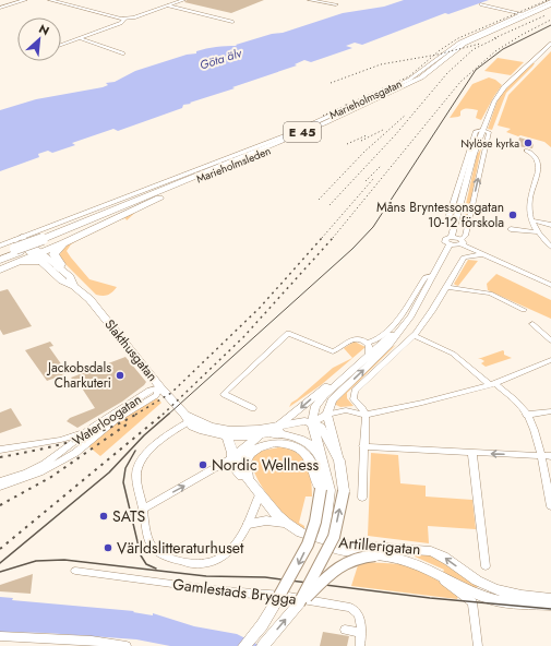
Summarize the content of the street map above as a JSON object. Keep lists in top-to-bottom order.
{
  "streets": {
    "highway": ["E 45", "Marieholmsleden"],
    "main road": ["Slakthusgatan", "Artillerigatan"],
    "street": ["Marieholmsgatan", "Waterloogatan", "Gamlestads Brygga"]
  },
  "crossings": [
    ["Marieholmsgatan", "Marieholmsleden"],
    ["Marieholmsgatan", "Slakthusgatan"],
    ["Marieholmsleden", "Slakthusgatan"],
    ["Slakthusgatan", "Waterloogatan"],
    ["Slakthusgatan", "Artillerigatan"]
  ],
  "water": ["Göta älv"],
  "places": [
    "Nylöse kyrka",
    "Måns Bryntessonsgatan 10-12 förskola",
    "Jackobsdals Charkuteri",
    "Nordic Wellness",
    "SATS",
    "Världslitteraturhuset"
  ],
  "north": "top right"
}
